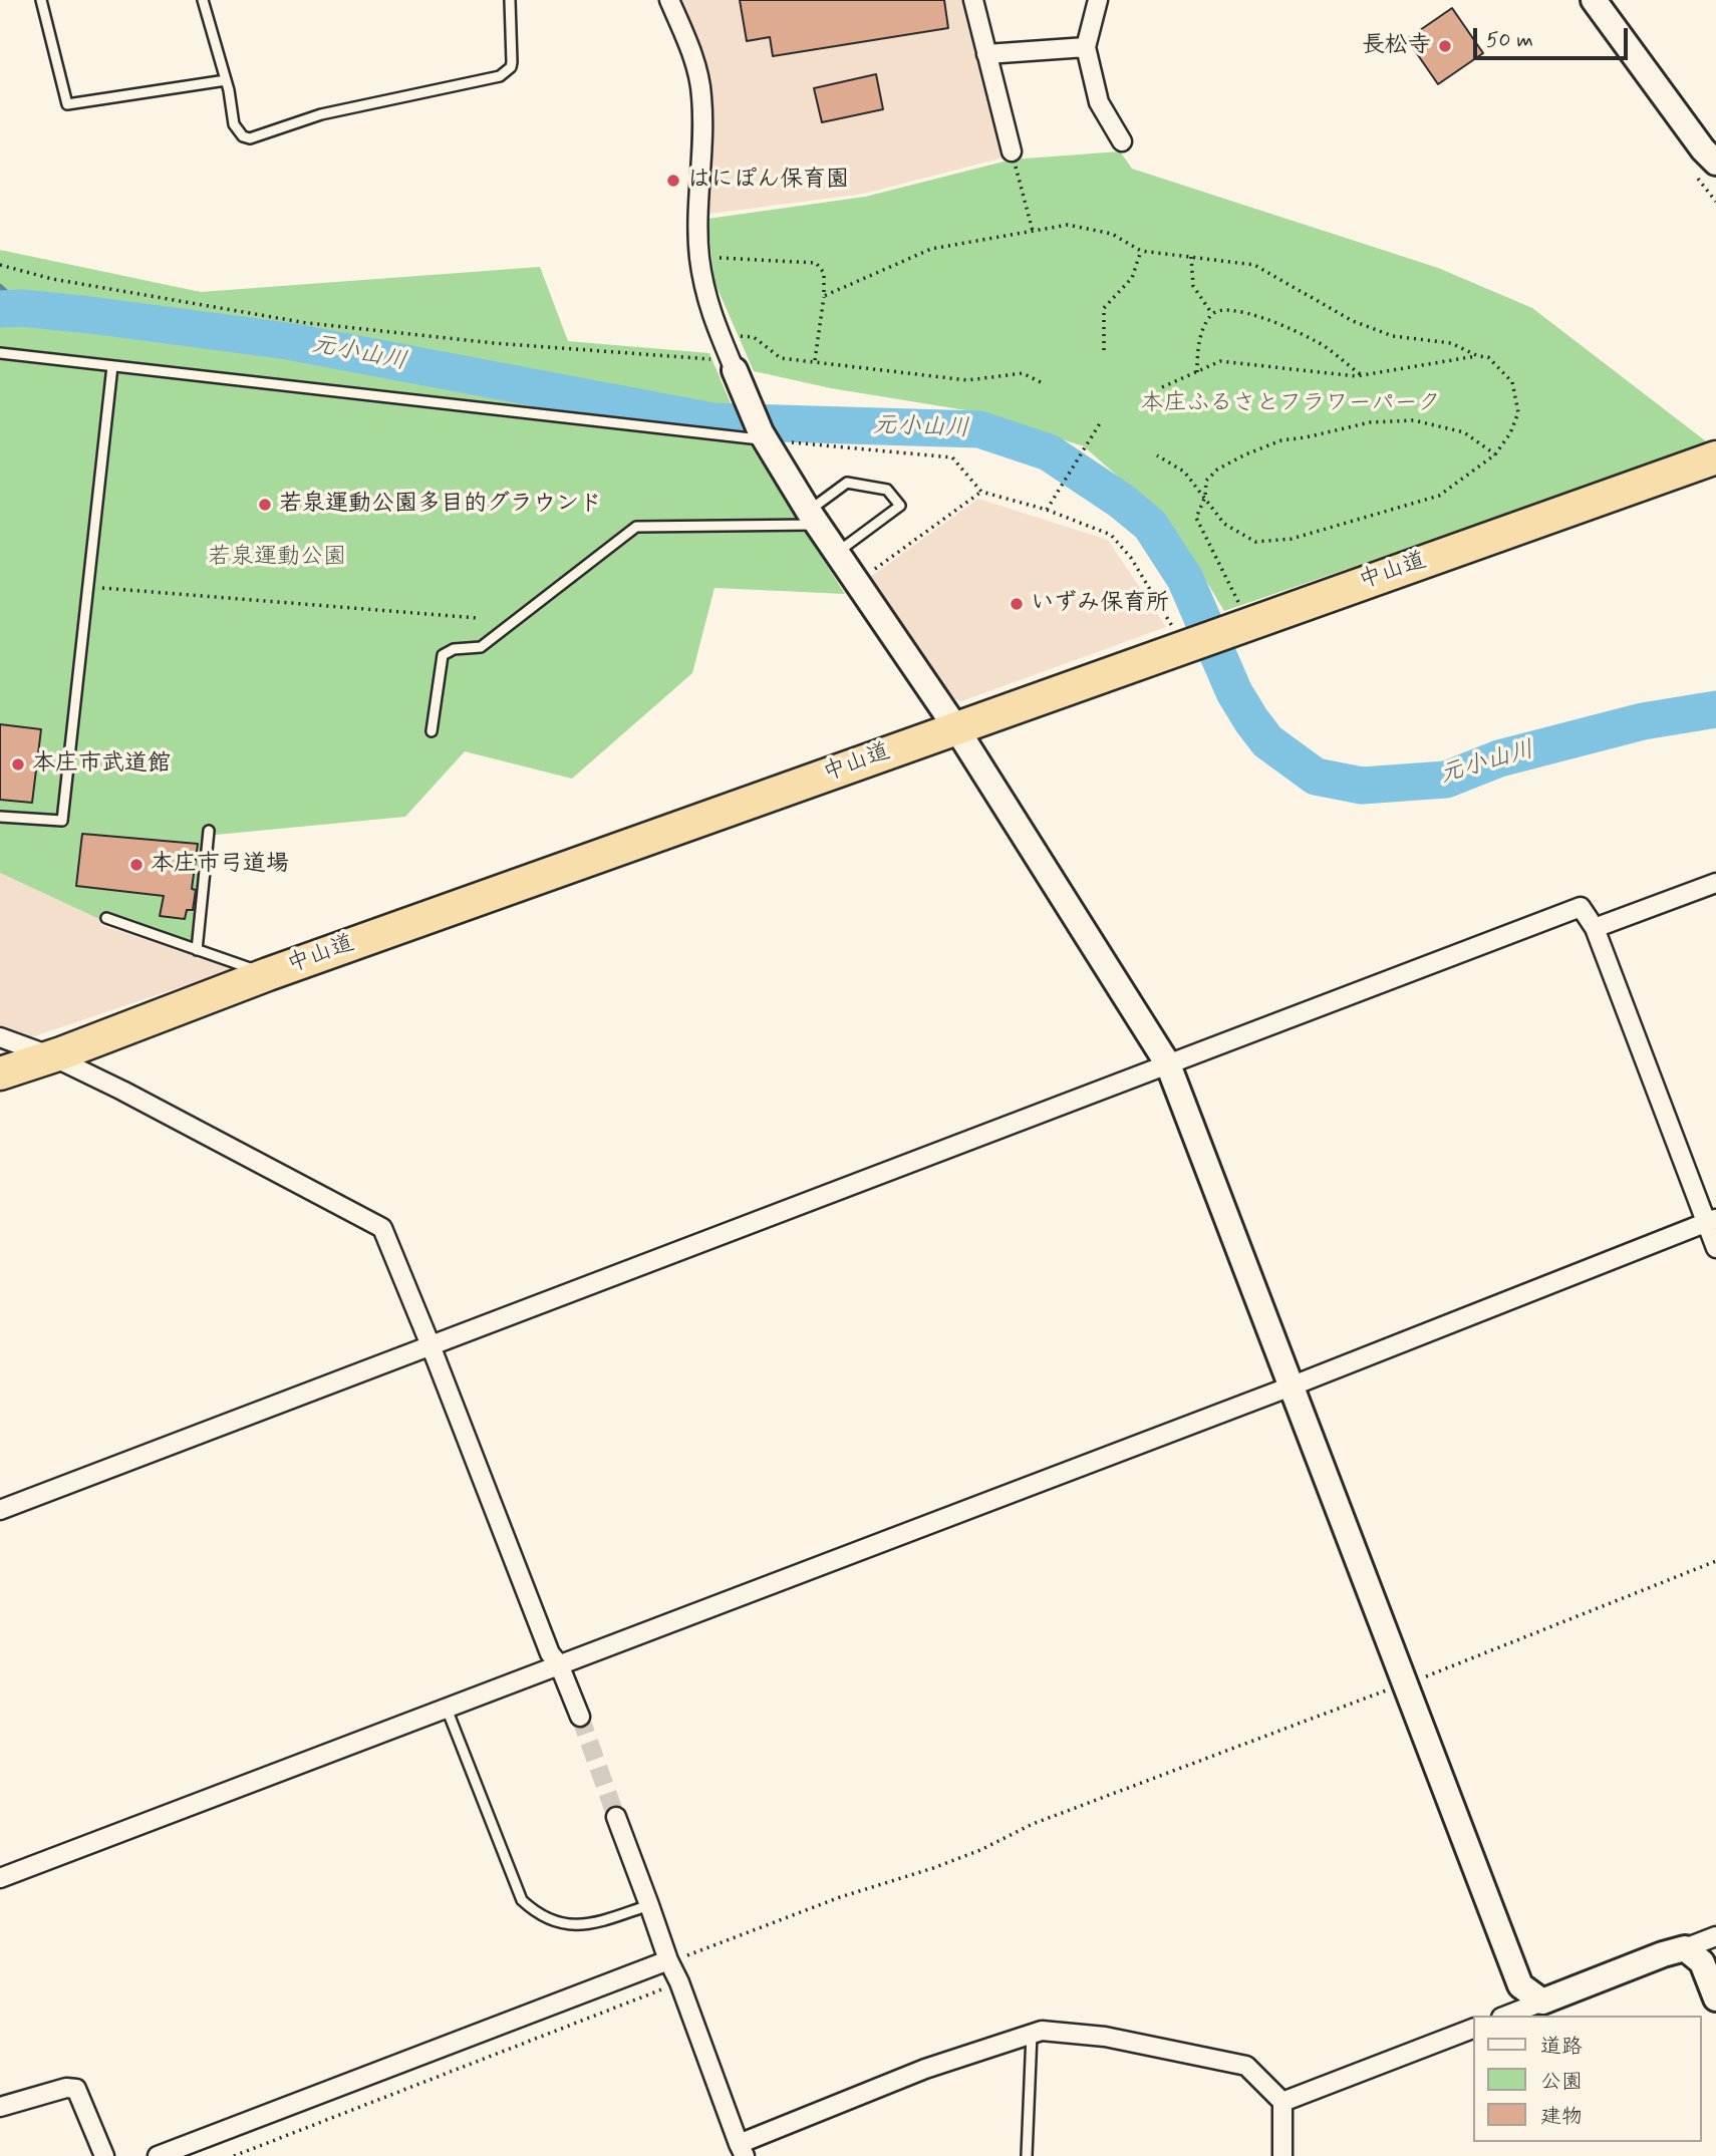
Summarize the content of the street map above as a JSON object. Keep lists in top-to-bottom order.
{
  "streets": {
    "highway": ["中山道"]
  },
  "water": ["元小山川"],
  "parks": ["本庄ふるさとフラワーパーク", "若泉運動公園"],
  "places": [
    "長松寺",
    "はにぽん保育園",
    "若泉運動公園多目的グラウンド",
    "いずみ保育所",
    "本庄市武道館",
    "本庄市弓道場"
  ],
  "legend": ["道路", "公園", "建物"],
  "scale_bar": "50 m"
}
